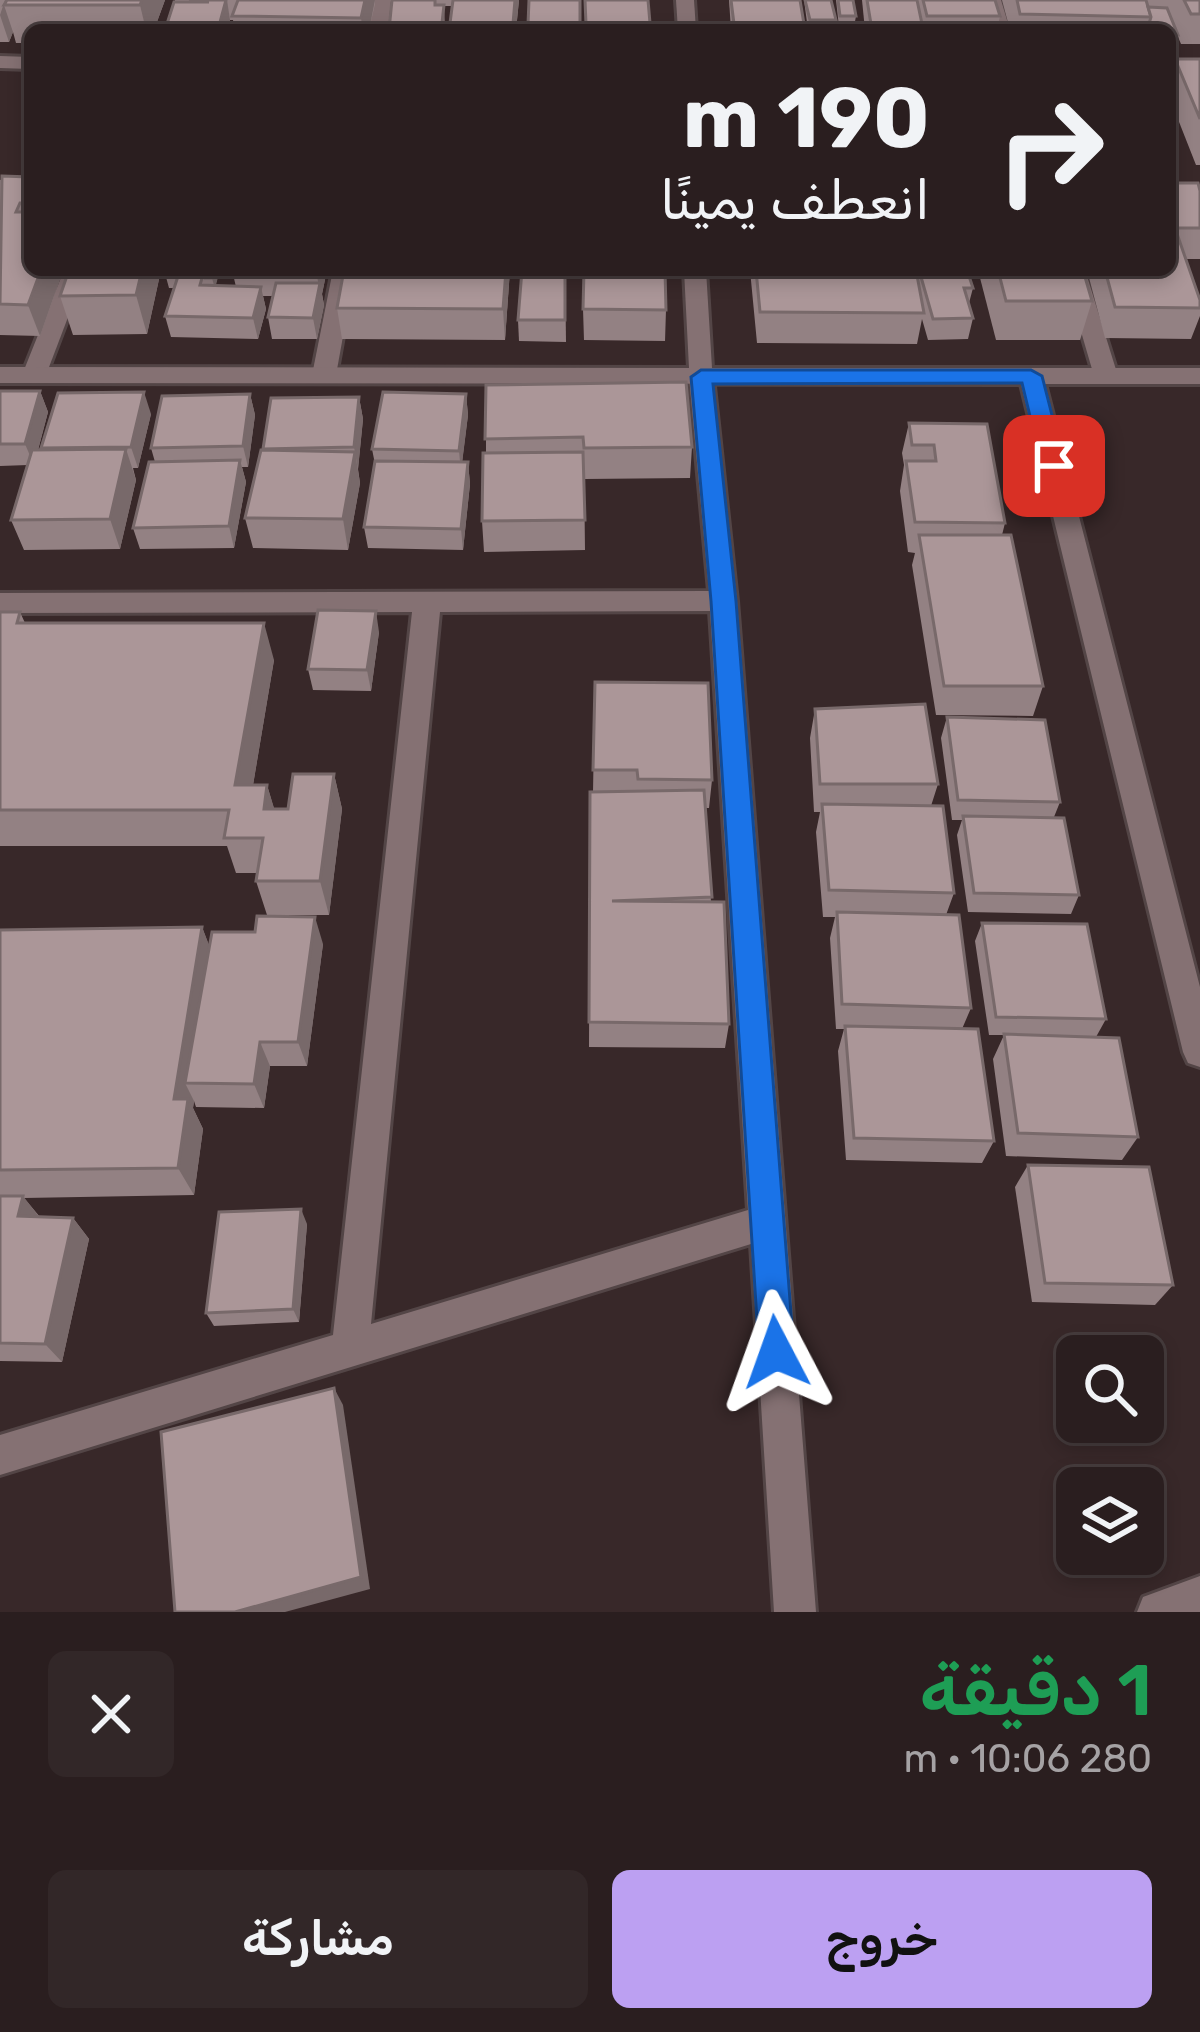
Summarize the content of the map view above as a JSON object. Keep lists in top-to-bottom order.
{
  "page": {
    "turn": ["190 m", "انعطف يمينًا"],
    "heading": ["1 دقيقة", "280 m · 10:06"],
    "buttons": ["خروج", "مشاركة"]
  }
}
